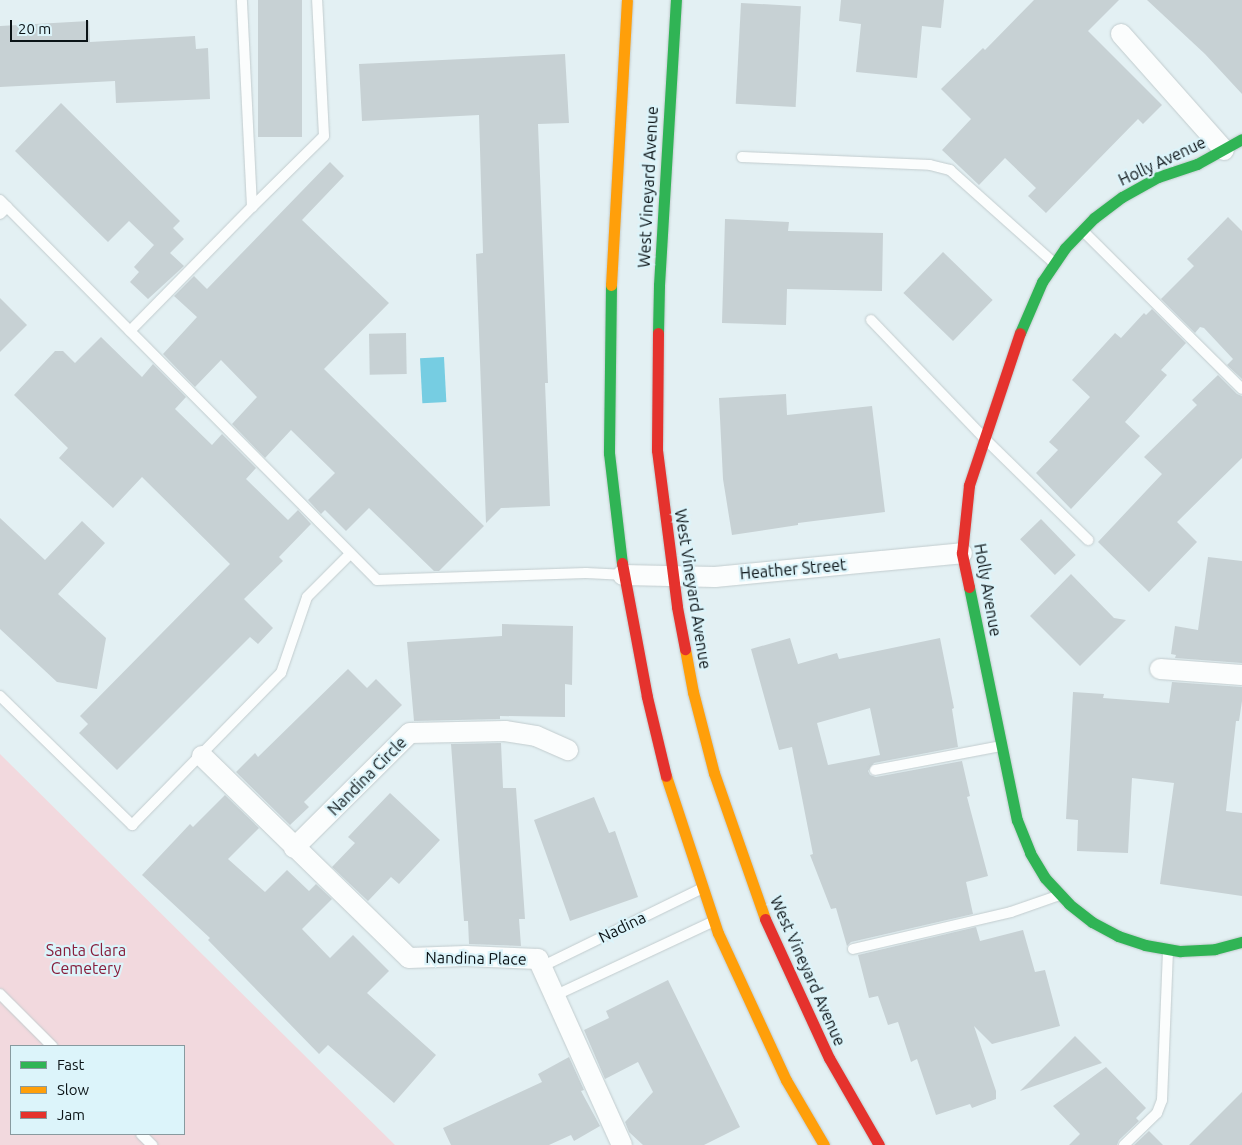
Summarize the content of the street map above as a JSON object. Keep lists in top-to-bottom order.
{
  "streets": {
    "main road": ["Holly Avenue", "West Vineyard Avenue"],
    "street": ["Heather Street", "Nandina Circle", "Nandina Place"],
    "lane": ["Nadina"]
  },
  "crossings": [
    ["Holly Avenue", "Heather Street"],
    ["West Vineyard Avenue", "Heather Street"],
    ["West Vineyard Avenue", "Nadina"],
    ["Nandina Circle", "Nandina Place"],
    ["Nadina", "Nandina Place"]
  ],
  "parks": ["Santa Clara Cemetery"],
  "legend": ["Fast", "Slow", "Jam"],
  "scale_bar": "20 m"
}
